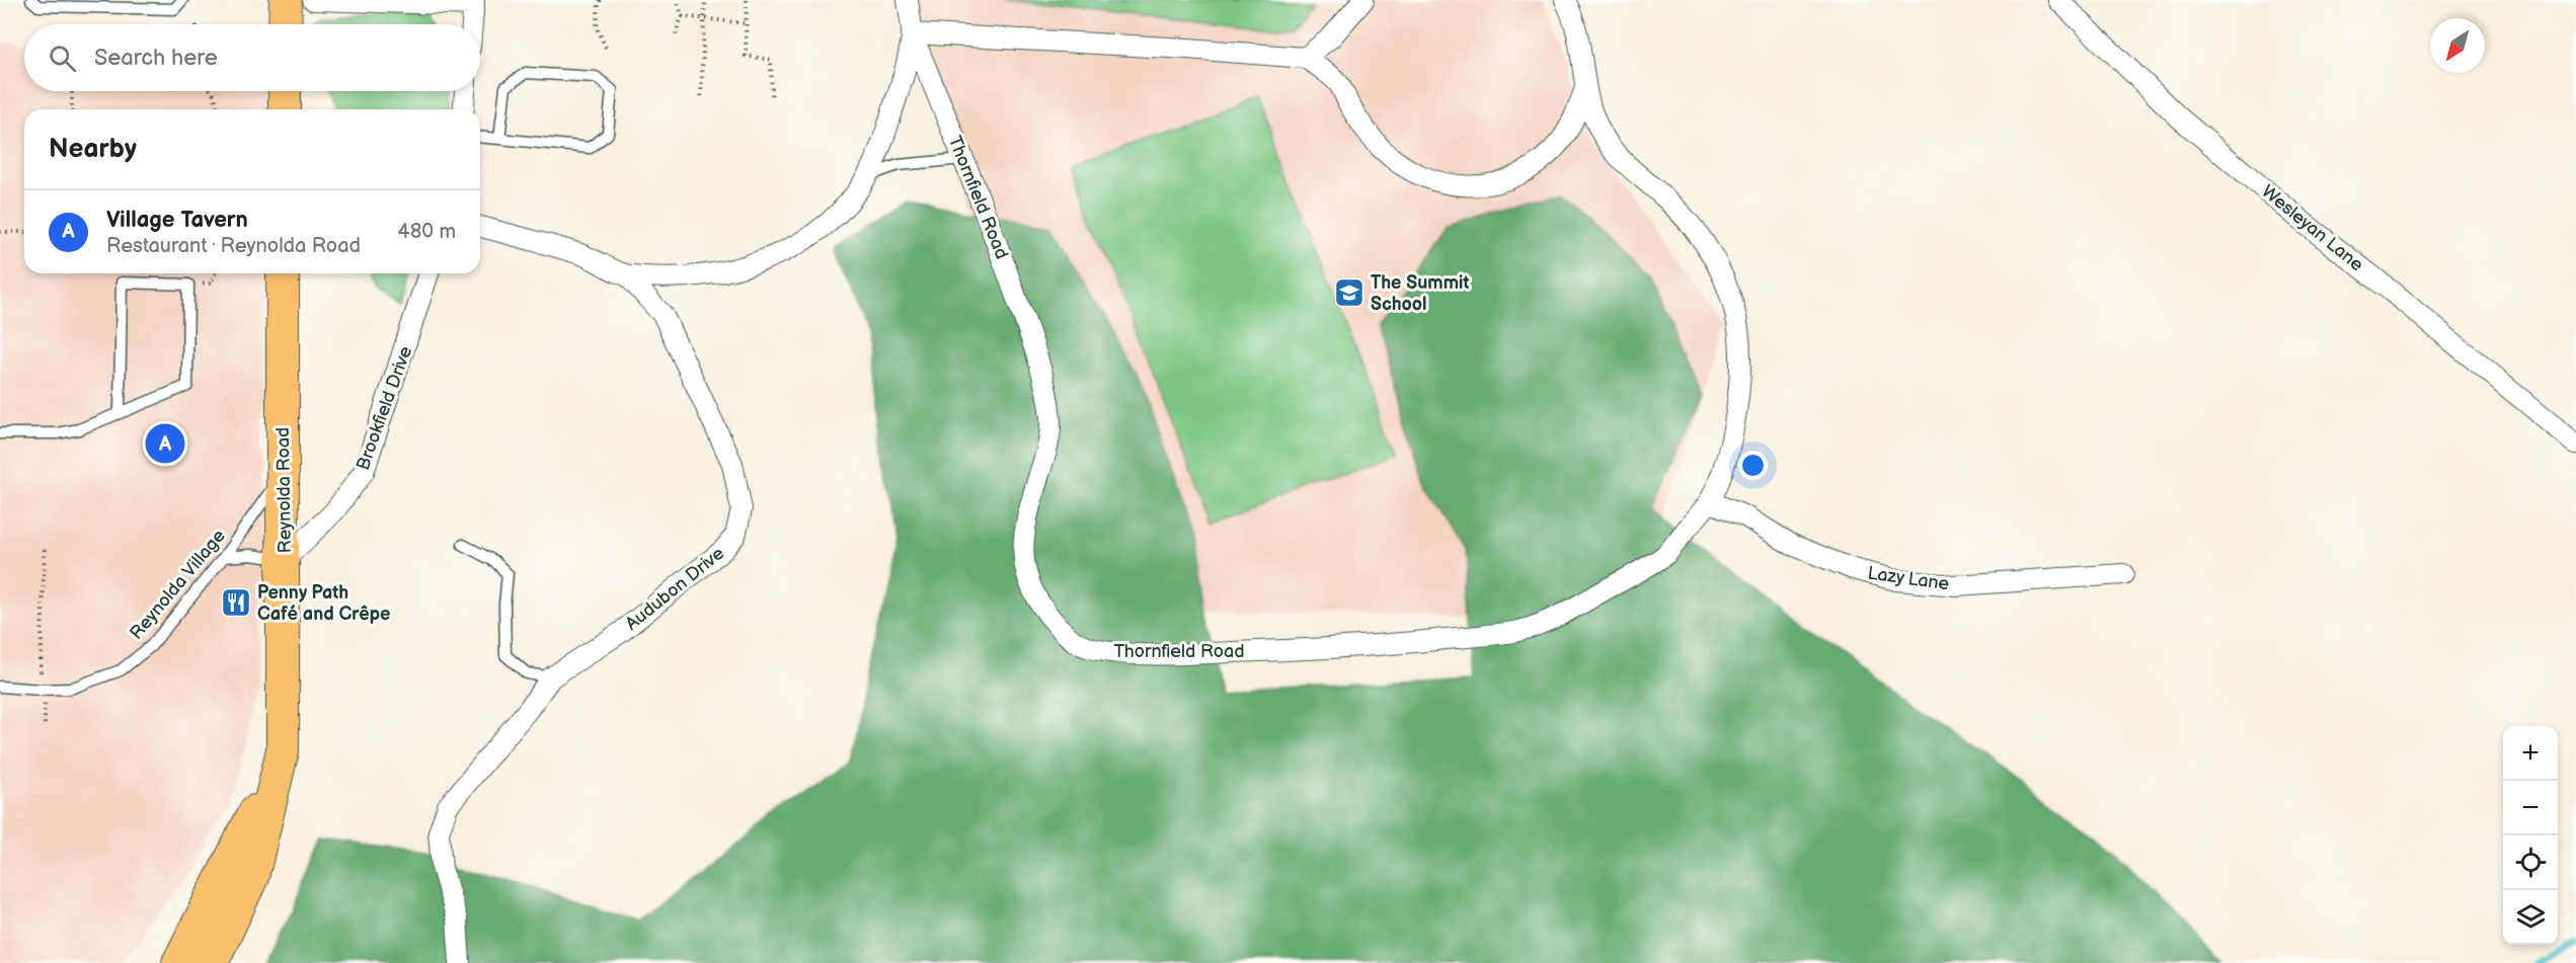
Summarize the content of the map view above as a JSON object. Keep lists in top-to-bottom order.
{
  "streets": {
    "main road": ["Reynolda Road"],
    "street": [
      "Thornfield Road",
      "Wesleyan Lane",
      "Brookfield Drive",
      "Lazy Lane",
      "Audubon Drive"
    ],
    "lane": ["Reynolda Village"]
  },
  "crossings": [
    ["Thornfield Road", "Lazy Lane"],
    ["Brookfield Drive", "Reynolda Road"],
    ["Reynolda Road", "Reynolda Village"]
  ],
  "places": {
    "school or university": ["The Summit School"],
    "restaurant": ["Penny Path Café and Crêpe"]
  },
  "north": "bottom left",
  "page": {
    "search": "Search here",
    "heading": "Nearby",
    "list": [
      {
        "mark": "A",
        "name": "Village Tavern",
        "note": "Restaurant · Reynolda Road",
        "value": "480 m"
      }
    ],
    "pins": "A",
    "map_buttons": ["+", "−"]
  }
}
